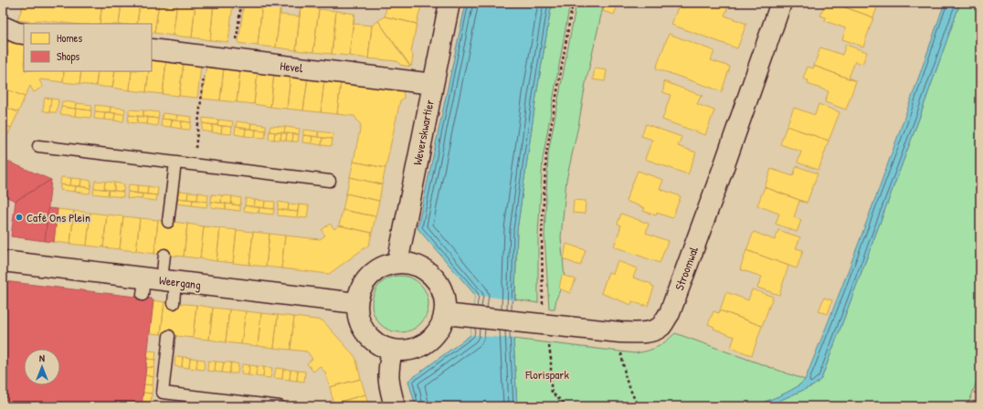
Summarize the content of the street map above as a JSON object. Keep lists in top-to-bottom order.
{
  "streets": {
    "street": [
      "Hevel",
      "Weverskwartier",
      "Stroomwal",
      "Weergang"
    ]
  },
  "crossings": [
    ["Hevel", "Weverskwartier"],
    ["Weverskwartier", "Stroomwal"],
    ["Weverskwartier", "Weergang"],
    ["Stroomwal", "Weergang"]
  ],
  "parks": ["Florispark"],
  "places": ["Café Ons Plein"],
  "legend": ["Homes", "Shops"],
  "north": "top"
}
